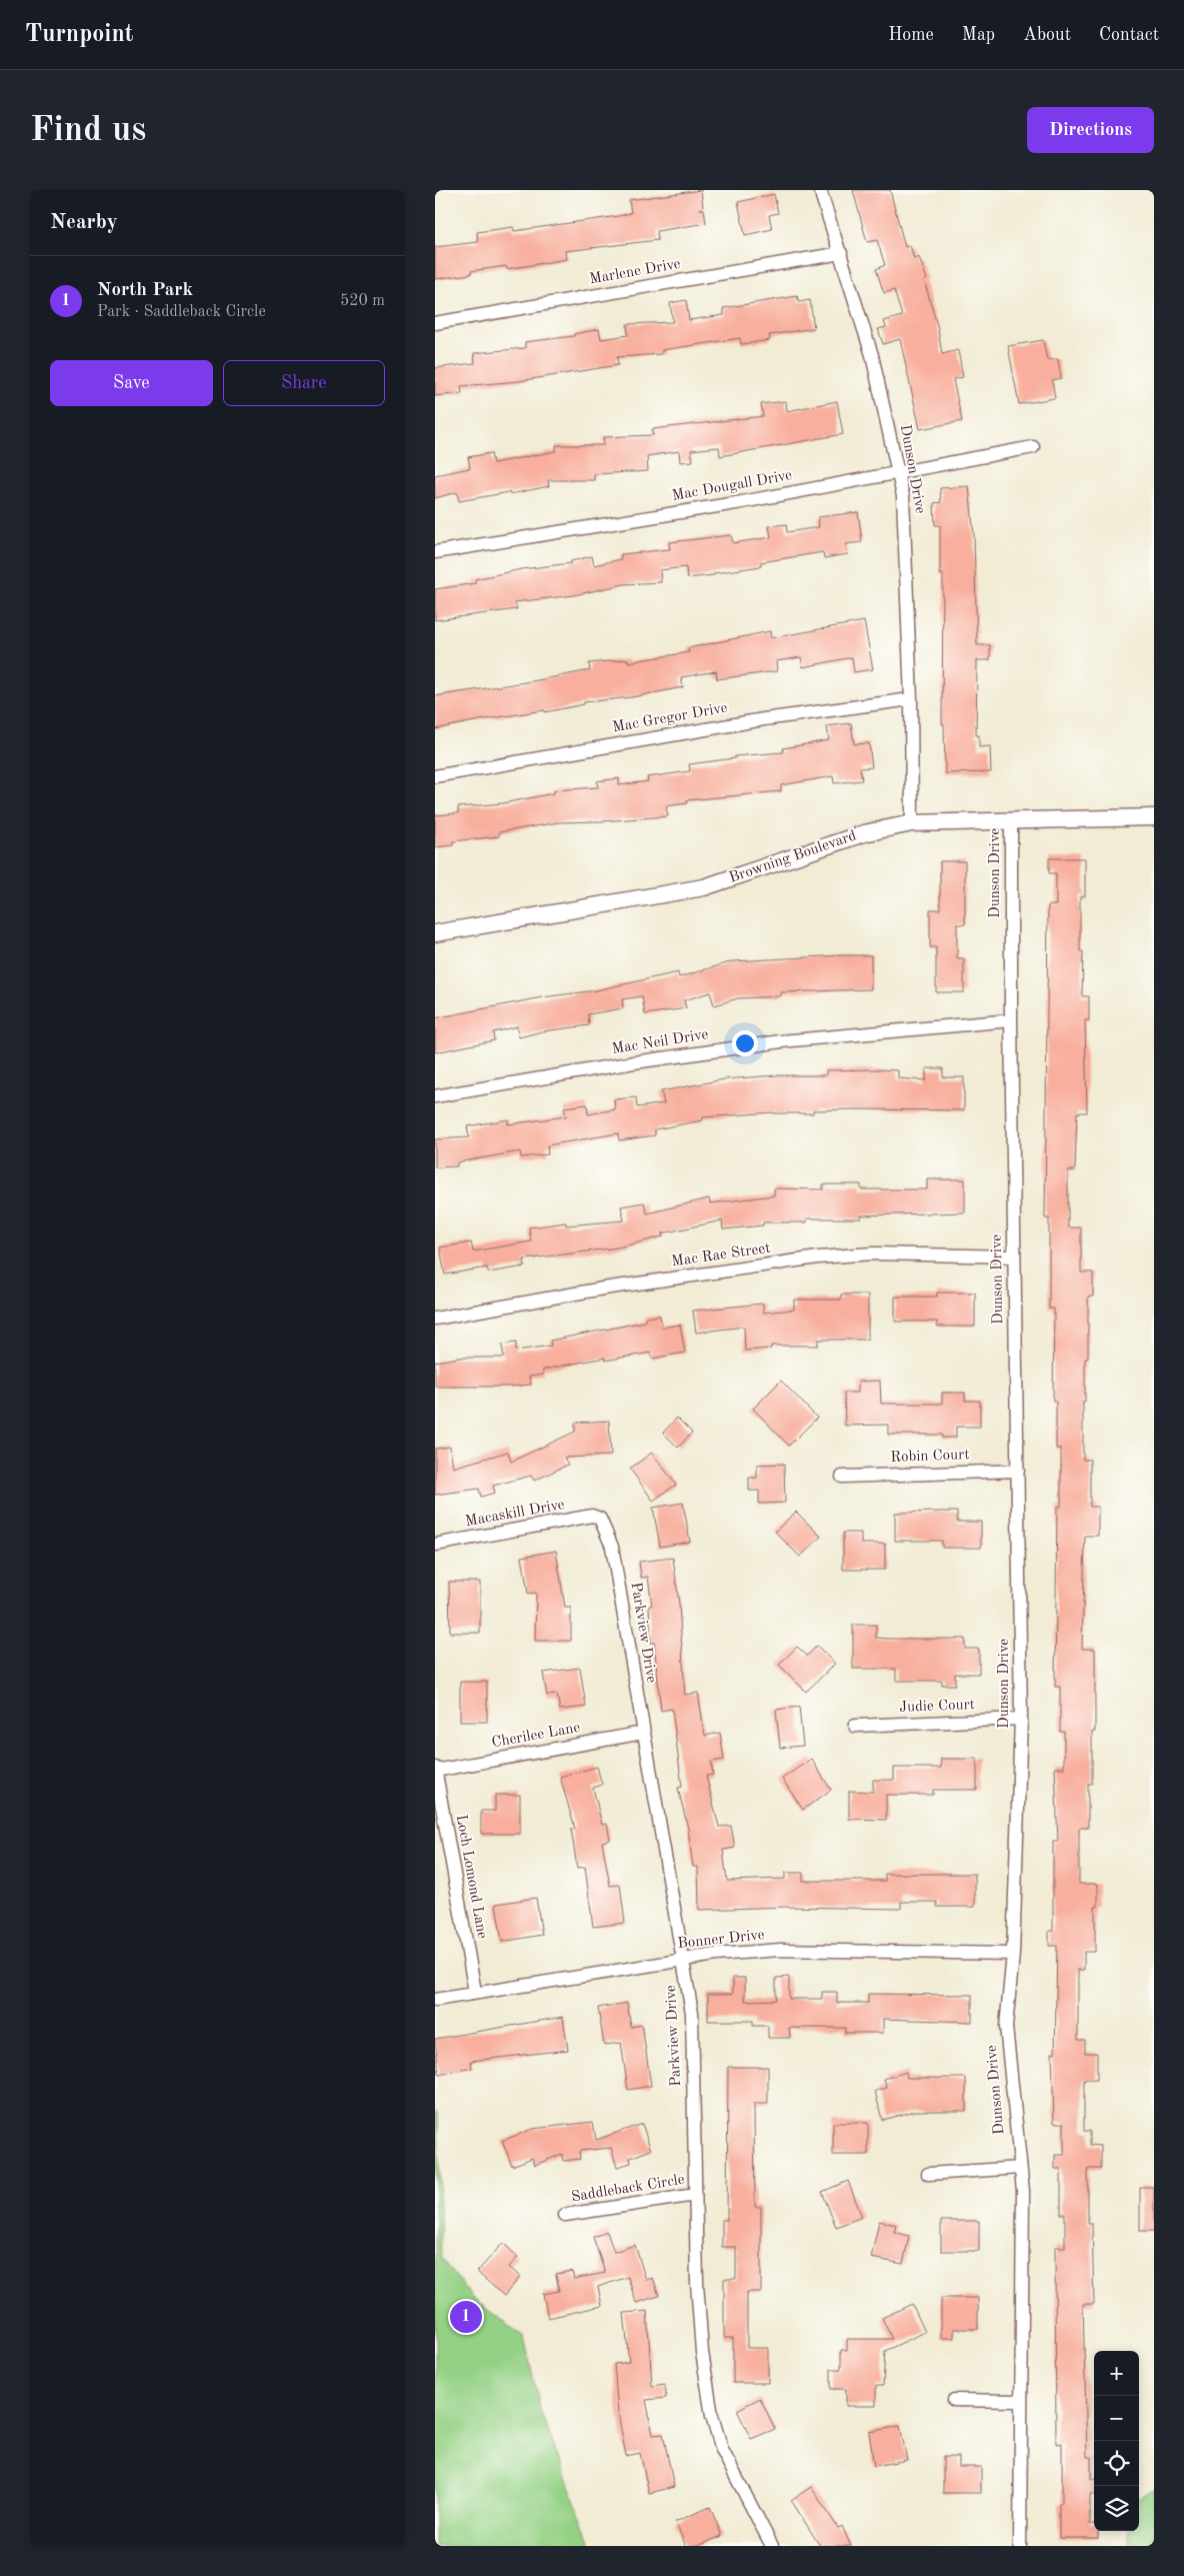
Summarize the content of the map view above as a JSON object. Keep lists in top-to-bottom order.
{
  "streets": {
    "street": [
      "Marlene Drive",
      "Dunson Drive",
      "Mac Dougall Drive",
      "Mac Gregor Drive",
      "Browning Boulevard",
      "Mac Neil Drive",
      "Mac Rae Street",
      "Robin Court",
      "Macaskill Drive",
      "Parkview Drive",
      "Judie Court",
      "Cherilee Lane",
      "Loch Lomond Lane",
      "Bonner Drive",
      "Saddleback Circle"
    ]
  },
  "crossings": [
    ["Marlene Drive", "Dunson Drive"],
    ["Dunson Drive", "Mac Dougall Drive"],
    ["Dunson Drive", "Mac Gregor Drive"],
    ["Dunson Drive", "Browning Boulevard"],
    ["Dunson Drive", "Mac Neil Drive"],
    ["Dunson Drive", "Mac Rae Street"],
    ["Dunson Drive", "Robin Court"],
    ["Dunson Drive", "Judie Court"],
    ["Dunson Drive", "Bonner Drive"],
    ["Macaskill Drive", "Parkview Drive"],
    ["Parkview Drive", "Cherilee Lane"],
    ["Parkview Drive", "Bonner Drive"],
    ["Parkview Drive", "Saddleback Circle"],
    ["Cherilee Lane", "Loch Lomond Lane"],
    ["Loch Lomond Lane", "Bonner Drive"]
  ],
  "page": {
    "header": "Turnpoint",
    "nav": [
      "Home",
      "Map",
      "About",
      "Contact"
    ],
    "buttons": [
      "Directions",
      ["Save", "Share"]
    ],
    "title": "Find us",
    "heading": "Nearby",
    "list": [
      {
        "mark": "1",
        "name": "North Park",
        "note": "Park · Saddleback Circle",
        "value": "520 m"
      }
    ],
    "pins": "1",
    "map_buttons": ["+", "−"]
  }
}
